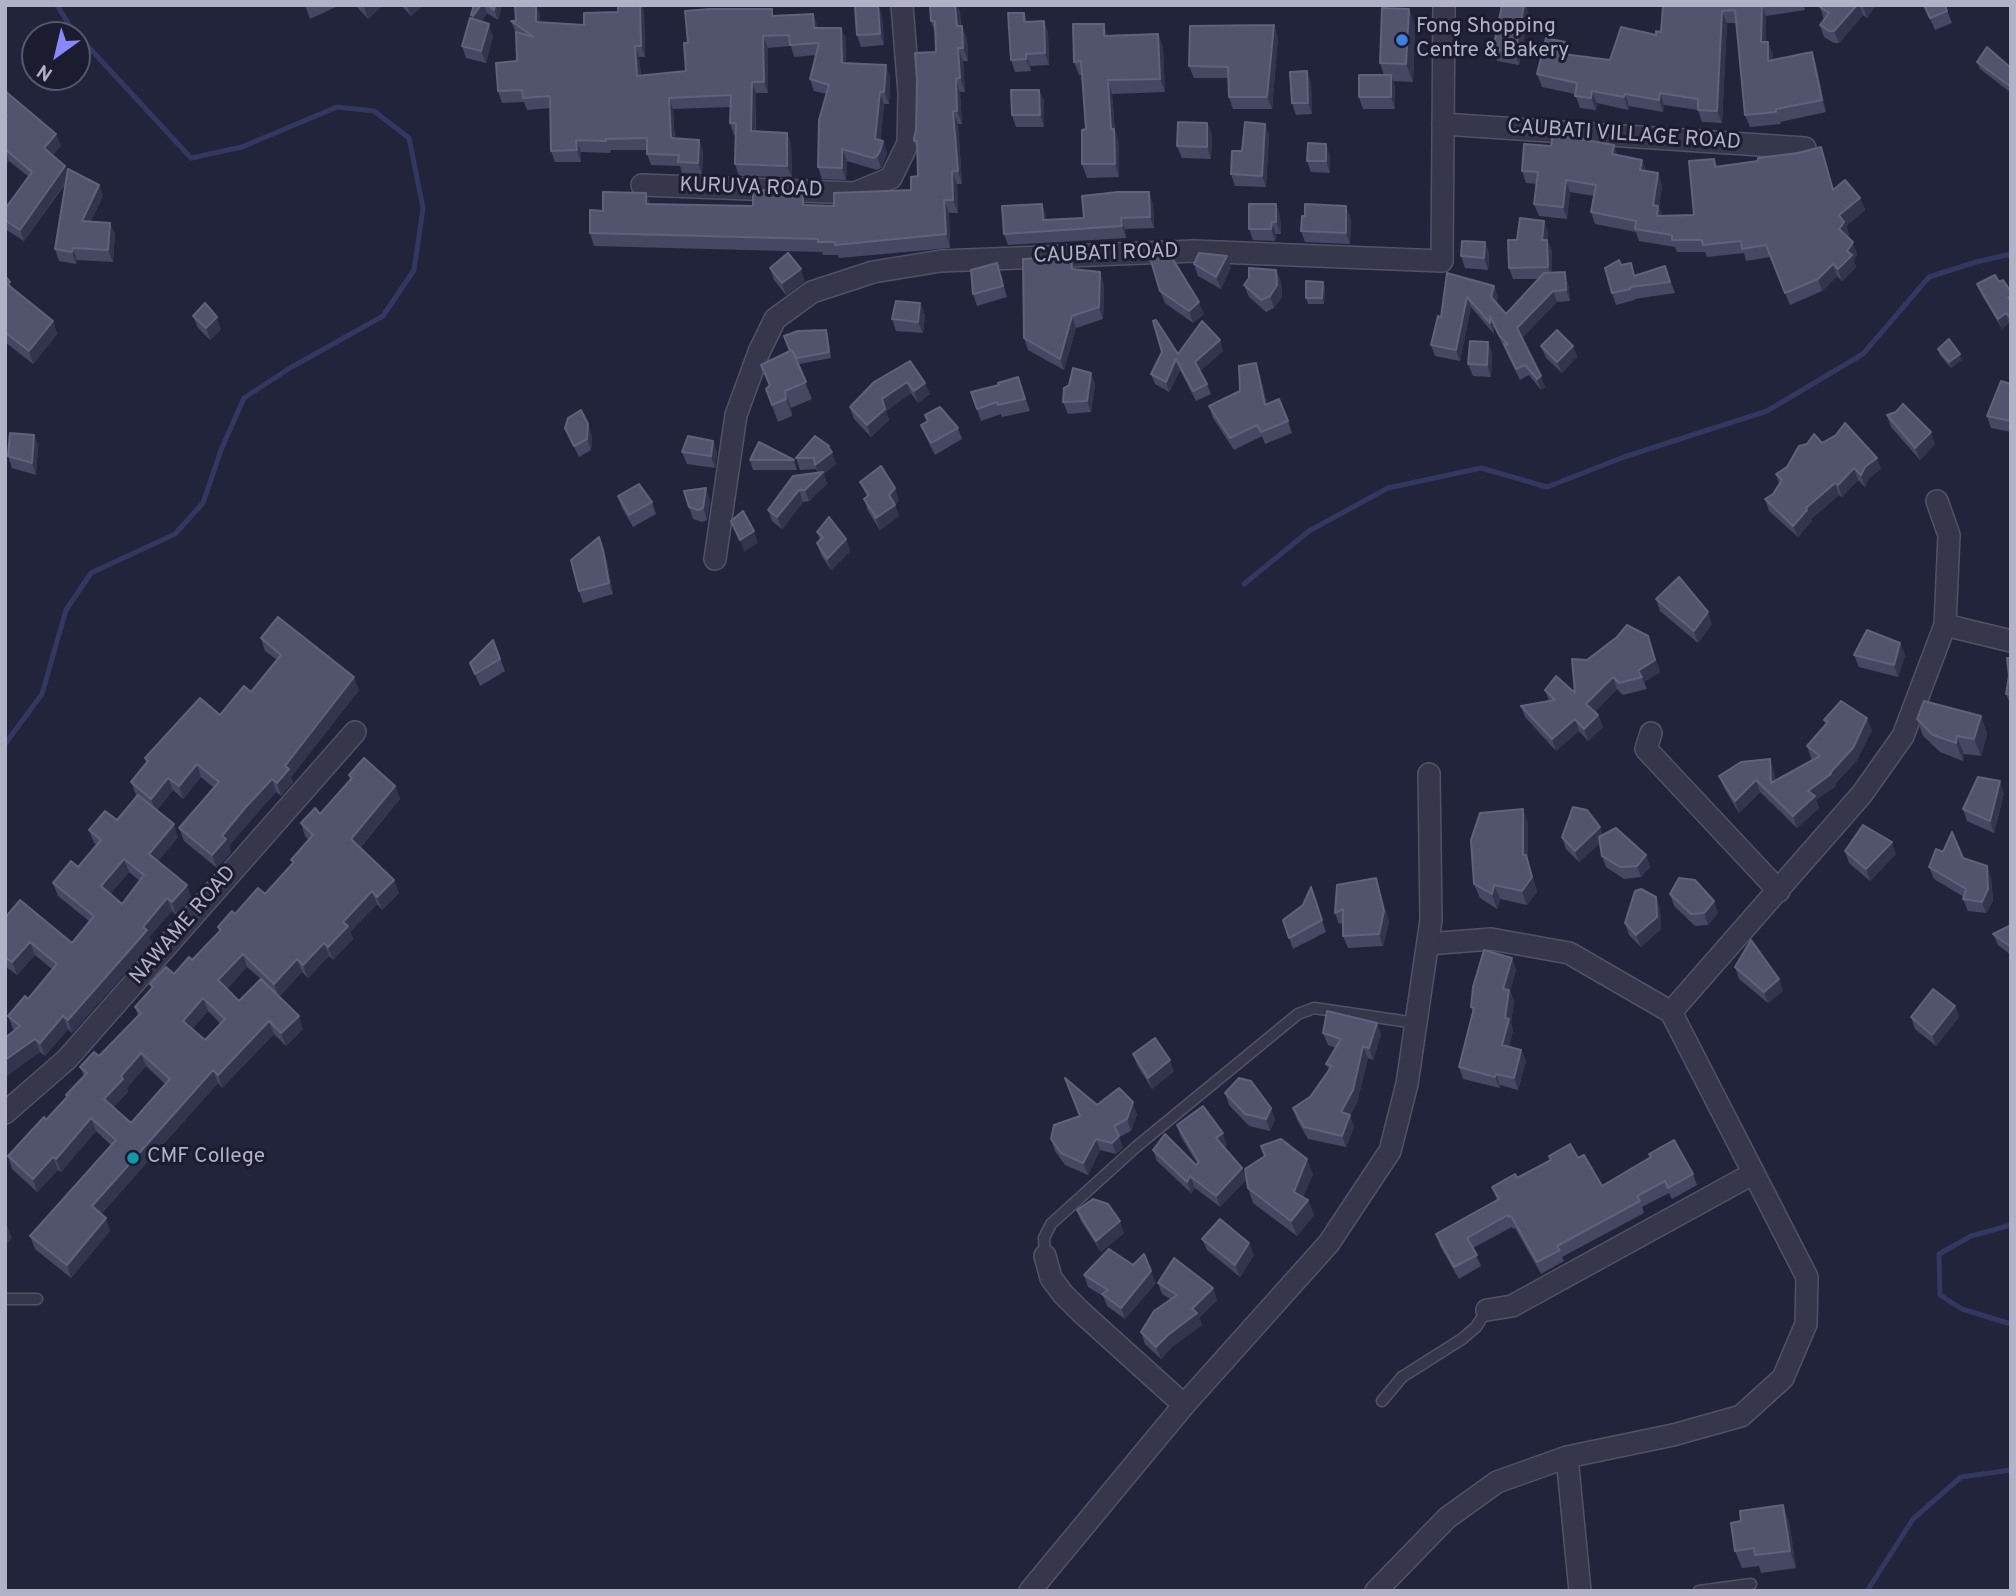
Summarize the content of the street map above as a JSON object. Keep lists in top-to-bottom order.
{
  "streets": {
    "street": [
      "CAUBATI VILLAGE ROAD",
      "KURUVA ROAD",
      "CAUBATI ROAD",
      "NAWAME ROAD"
    ]
  },
  "crossings": [
    ["CAUBATI VILLAGE ROAD", "CAUBATI ROAD"]
  ],
  "places": ["Fong Shopping Centre & Bakery", "CMF College"],
  "north": "bottom left"
}
